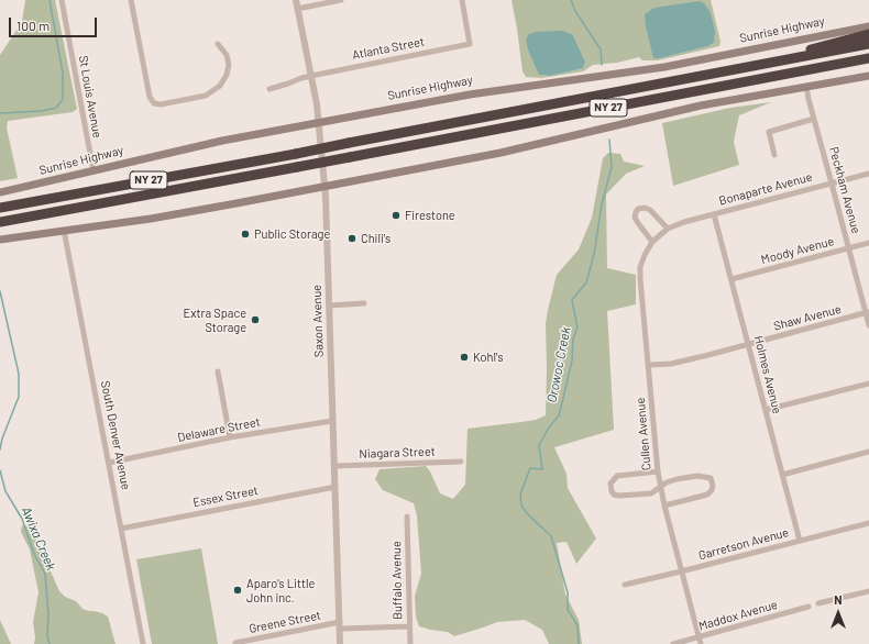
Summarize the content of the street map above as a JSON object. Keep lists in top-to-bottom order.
{
  "streets": {
    "highway": ["NY 27"],
    "main road": ["Sunrise Highway"],
    "street": [
      "Atlanta Street",
      "St Louis Avenue",
      "Bonaparte Avenue",
      "Peckham Avenue",
      "Moody Avenue",
      "Shaw Avenue",
      "Saxon Avenue",
      "Holmes Avenue",
      "Delaware Street",
      "Cullen Avenue",
      "South Denver Avenue",
      "Niagara Street",
      "Essex Street",
      "Garretson Avenue",
      "Buffalo Avenue",
      "Maddox Avenue",
      "Greene Street"
    ]
  },
  "crossings": [
    ["Sunrise Highway", "St Louis Avenue"],
    ["Sunrise Highway", "Saxon Avenue"],
    ["Atlanta Street", "Saxon Avenue"],
    ["Bonaparte Avenue", "Peckham Avenue"],
    ["Bonaparte Avenue", "Holmes Avenue"],
    ["Bonaparte Avenue", "Cullen Avenue"],
    ["Peckham Avenue", "Moody Avenue"],
    ["Peckham Avenue", "Shaw Avenue"],
    ["Moody Avenue", "Holmes Avenue"],
    ["Shaw Avenue", "Holmes Avenue"],
    ["Shaw Avenue", "Cullen Avenue"],
    ["Saxon Avenue", "Delaware Street"],
    ["Saxon Avenue", "Niagara Street"],
    ["Saxon Avenue", "Essex Street"],
    ["Saxon Avenue", "Greene Street"],
    ["Holmes Avenue", "Garretson Avenue"],
    ["Delaware Street", "South Denver Avenue"],
    ["Cullen Avenue", "Garretson Avenue"],
    ["Cullen Avenue", "Maddox Avenue"],
    ["South Denver Avenue", "Essex Street"],
    ["Buffalo Avenue", "Greene Street"]
  ],
  "water": ["Orowoc Creek", "Awixa Creek"],
  "places": [
    "Firestone",
    "Public Storage",
    "Chili's",
    "Extra Space Storage",
    "Kohl's",
    "Aparo's Little John inc."
  ],
  "scale_bar": "100 m",
  "north": "top"
}
